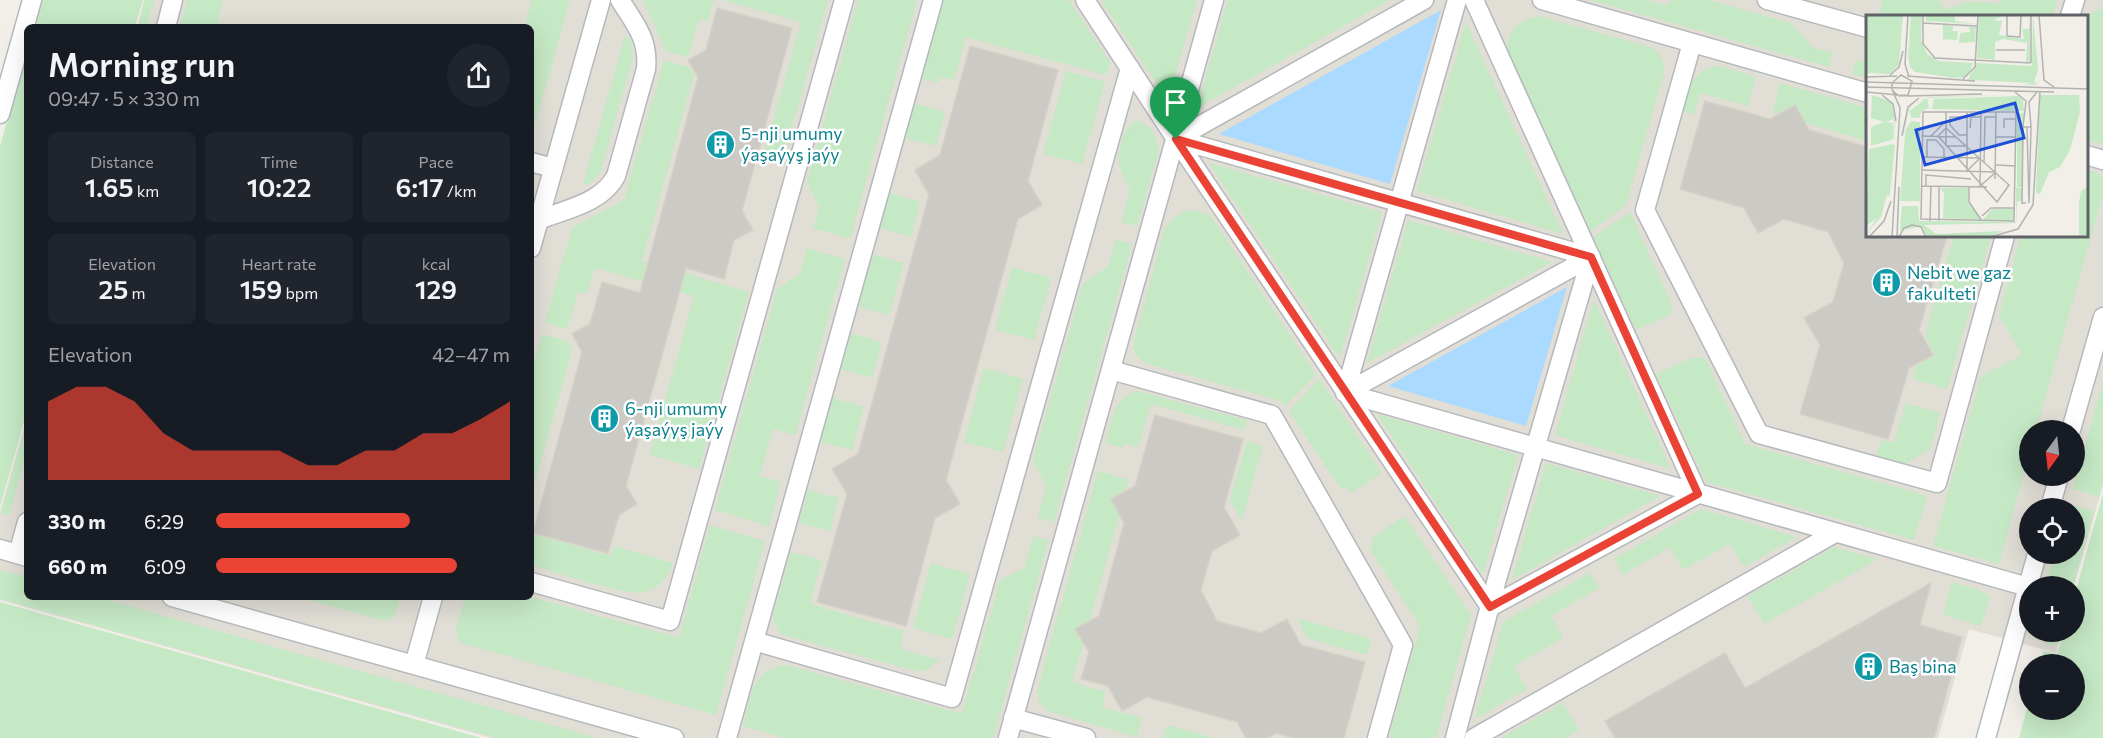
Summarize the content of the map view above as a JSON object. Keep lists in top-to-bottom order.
{
  "places": {
    "building": [
      "5-nji umumy ýaşaýyş jaýy",
      "Nebit we gaz fakulteti",
      "6-nji umumy ýaşaýyş jaýy",
      "Baş bina"
    ]
  },
  "north": "bottom",
  "page": {
    "heading": ["Morning run", "09:47 · 5 × 330 m"],
    "stats": [
      ["Distance", "1.65 km"],
      ["Time", "10:22"],
      ["Pace", "6:17 /km"],
      ["Elevation", "25 m"],
      ["Heart rate", "159 bpm"],
      ["kcal", "129"]
    ],
    "chart": ["Elevation", "42–47 m"],
    "map_buttons": ["+", "−"],
    "list": [
      {
        "name": "330 m",
        "note": "6:29"
      },
      {
        "name": "660 m",
        "note": "6:09"
      }
    ]
  }
}
